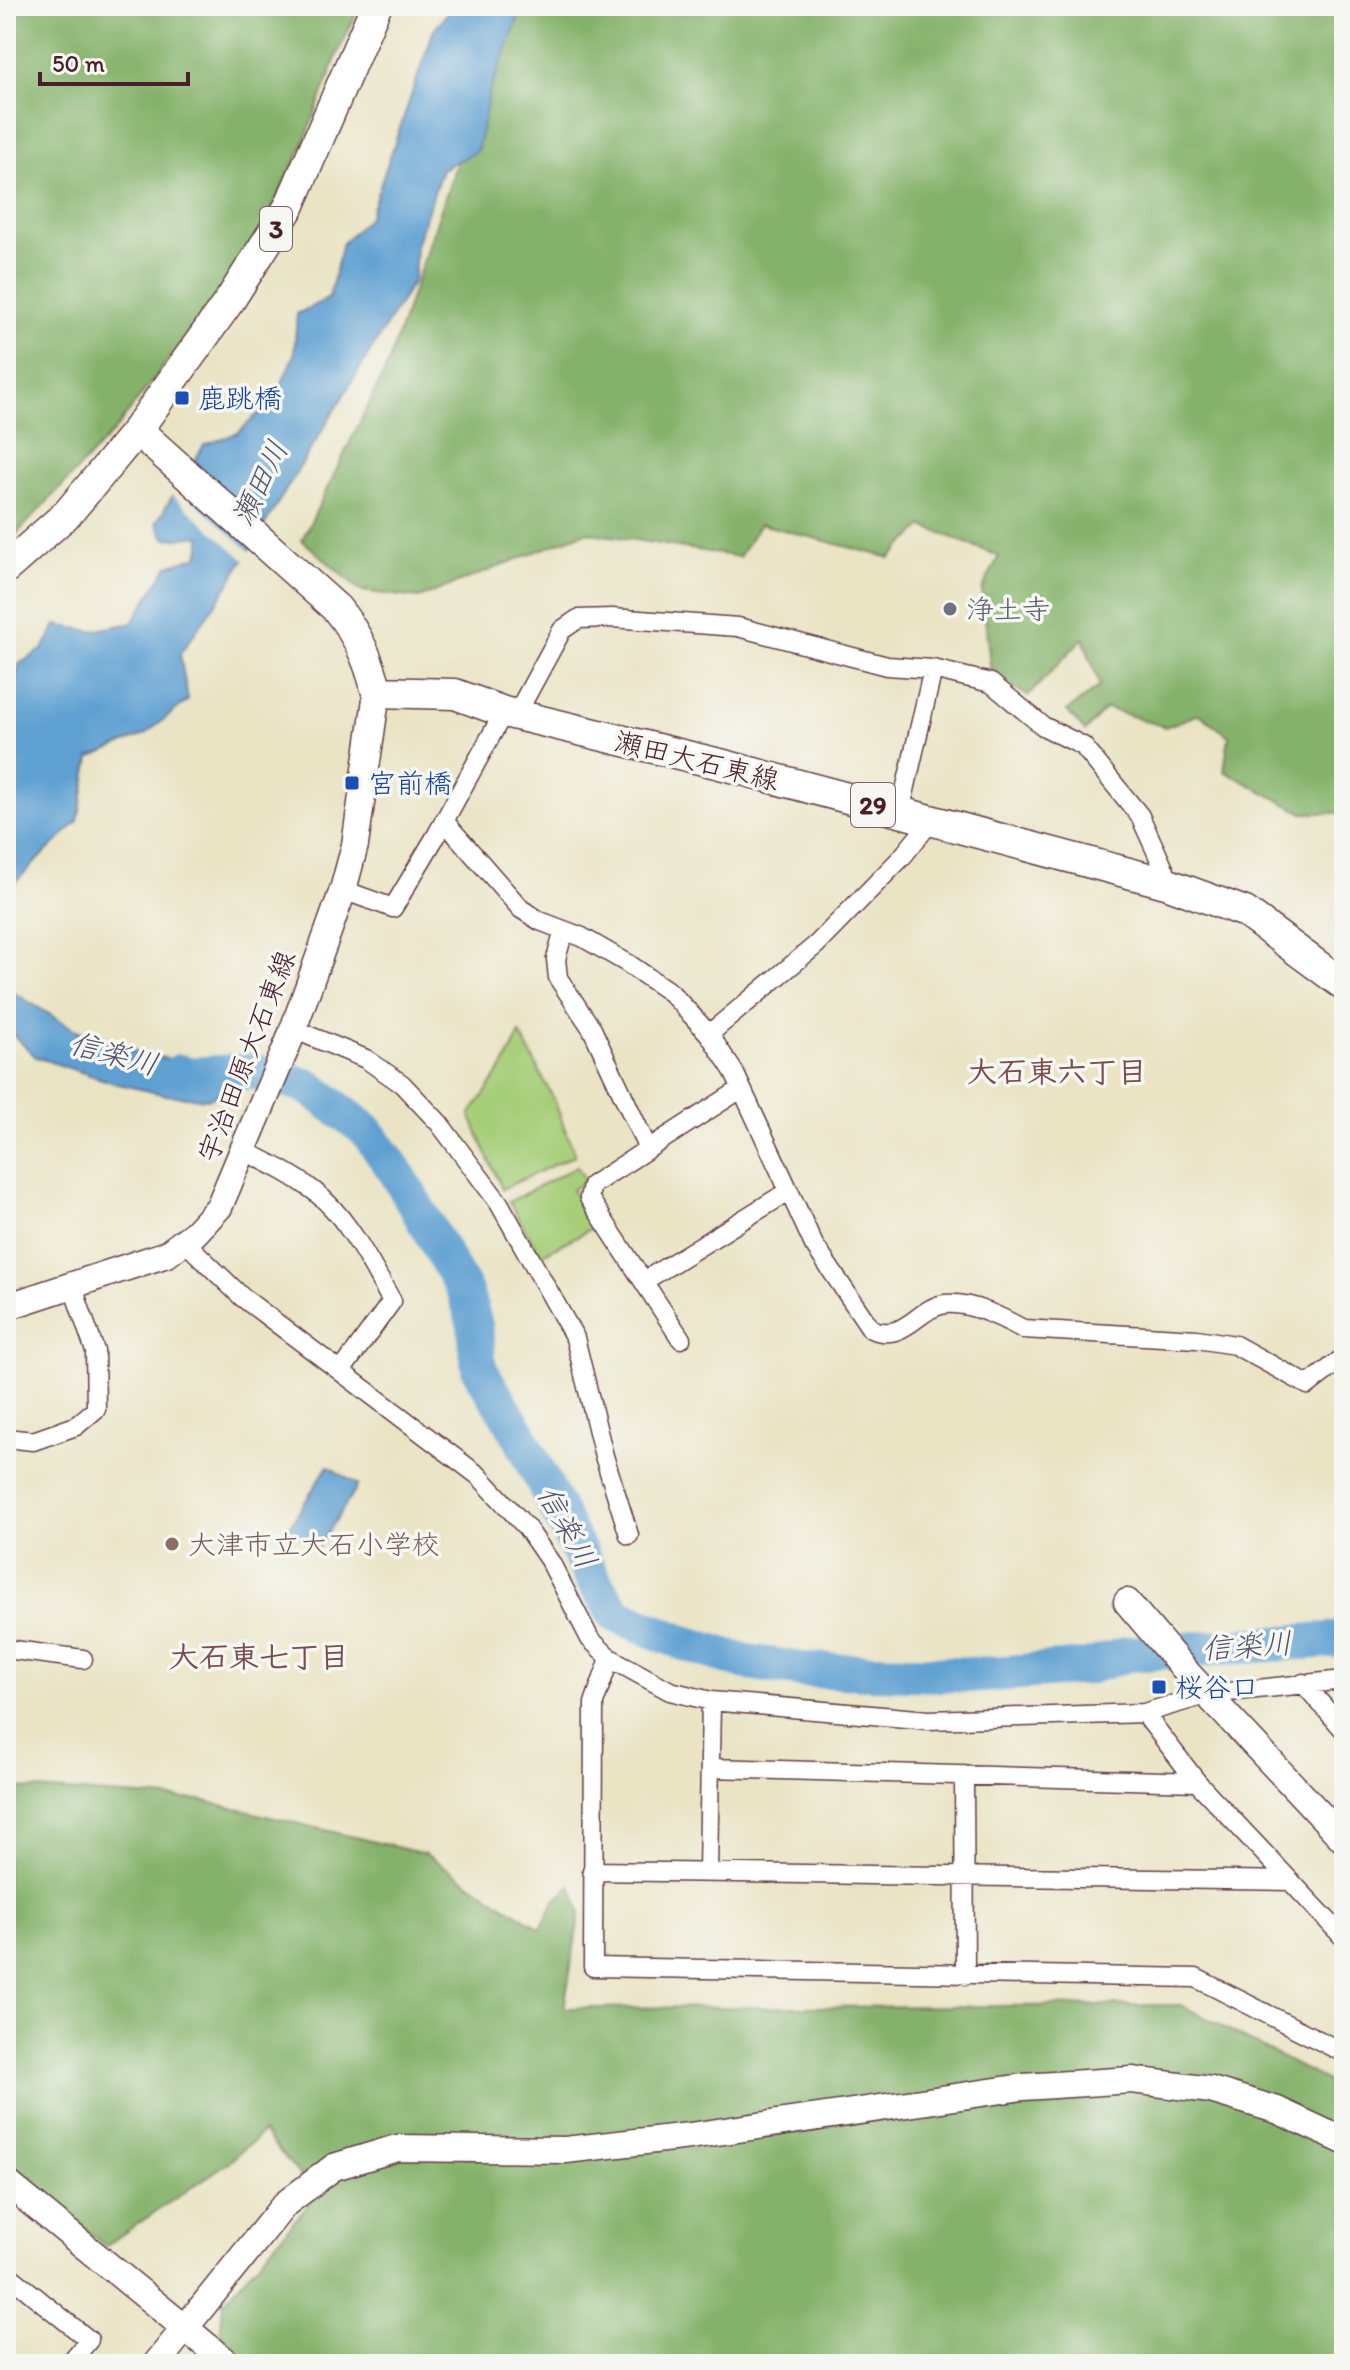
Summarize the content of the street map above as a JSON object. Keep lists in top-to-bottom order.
{
  "streets": {
    "main road": ["3", "瀬田大石東線", "29"],
    "street": ["宇治田原大石東線"]
  },
  "crossings": [
    ["瀬田大石東線", "宇治田原大石東線"]
  ],
  "districts": ["大石東六丁目", "大石東七丁目"],
  "water": ["瀬田川", "信楽川"],
  "places": {
    "transit": ["鹿跳橋", "宮前橋", "桜谷口"],
    "other": ["浄土寺", "大津市立大石小学校"]
  },
  "scale_bar": "50 m"
}
